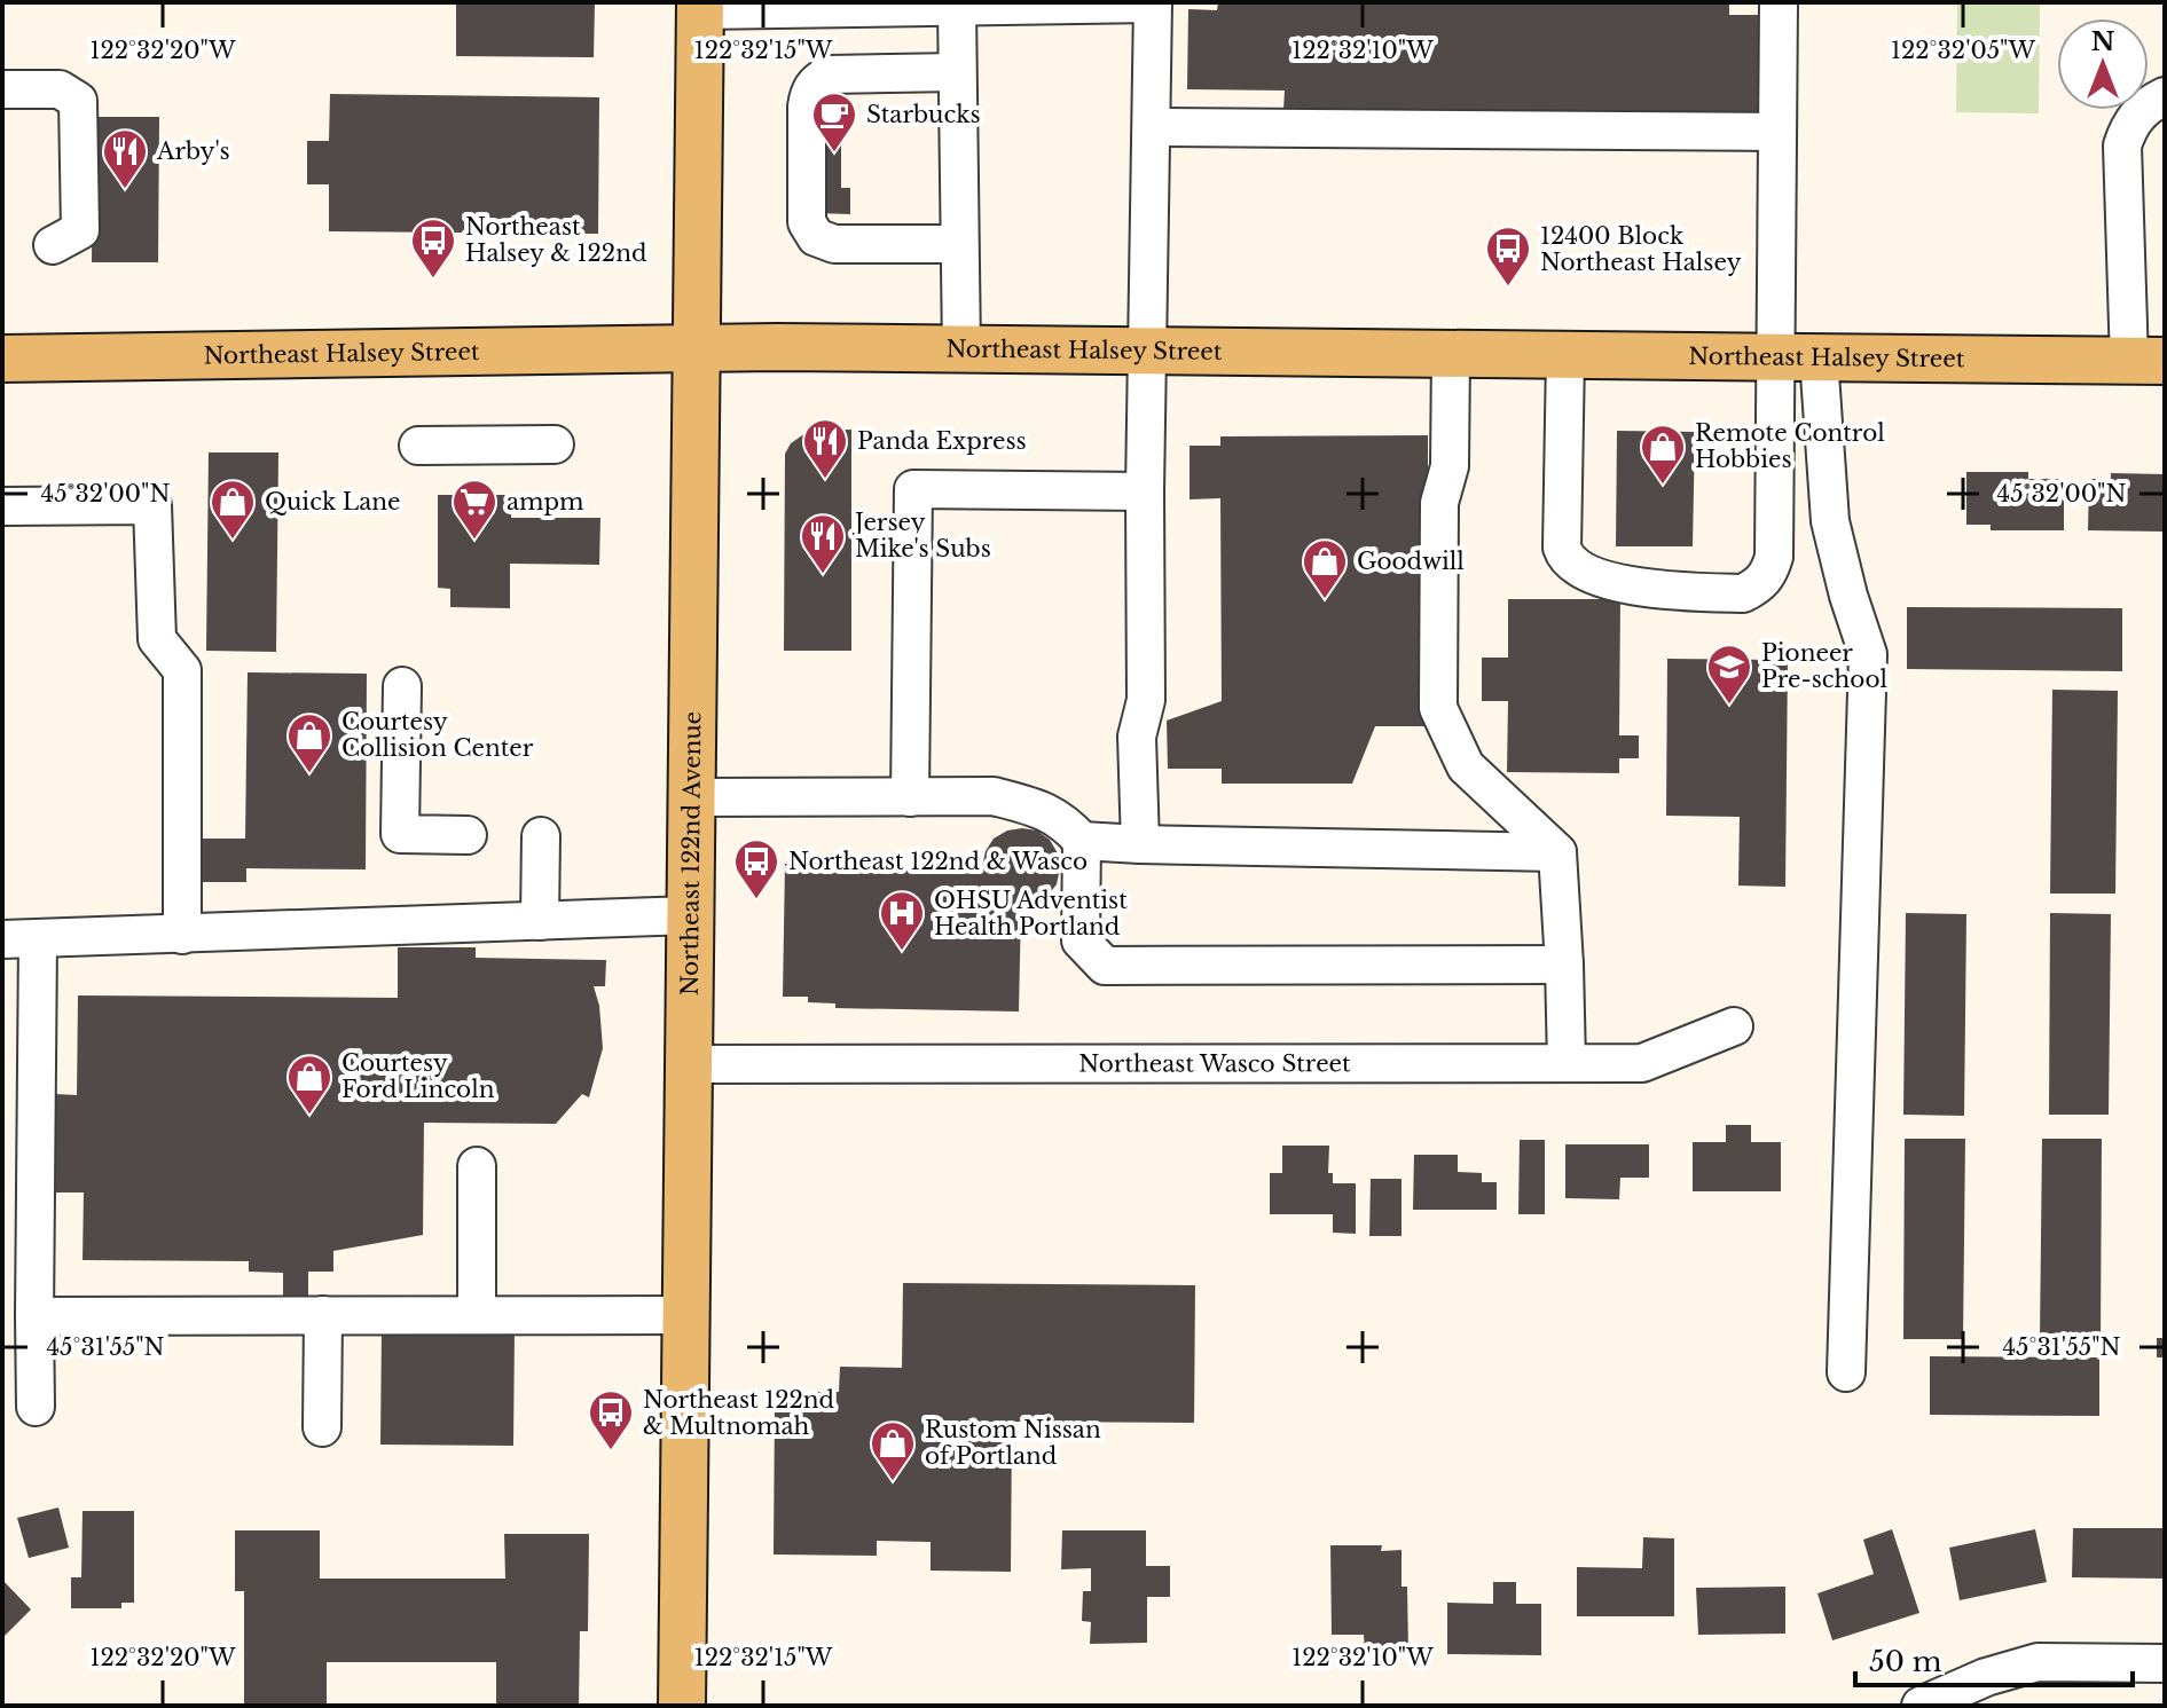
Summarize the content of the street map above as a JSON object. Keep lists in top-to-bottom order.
{
  "streets": {
    "main road": ["Northeast Halsey Street", "Northeast 122nd Avenue"],
    "street": ["Northeast Wasco Street"]
  },
  "crossings": [
    ["Northeast Halsey Street", "Northeast 122nd Avenue"],
    ["Northeast 122nd Avenue", "Northeast Wasco Street"]
  ],
  "places": {
    "cafe": ["Starbucks"],
    "restaurant": ["Arby's", "Panda Express", "Jersey Mike's Subs"],
    "bus stop": [
      "Northeast Halsey & 122nd",
      "12400 Block Northeast Halsey",
      "Northeast 122nd & Wasco",
      "Northeast 122nd & Multnomah"
    ],
    "shop": [
      "Remote Control Hobbies",
      "Quick Lane",
      "Goodwill",
      "Courtesy Collision Center",
      "Courtesy Ford Lincoln",
      "Rustom Nissan of Portland"
    ],
    "supermarket": ["ampm"],
    "school or university": ["Pioneer Pre-school"],
    "hospital": ["OHSU Adventist Health Portland"]
  },
  "scale_bar": "50 m",
  "north": "top",
  "coordinates": [
    "122°32'20\"W",
    "122°32'15\"W",
    "122°32'10\"W",
    "122°32'05\"W",
    "45°32'00\"N",
    "45°31'55\"N"
  ]
}
